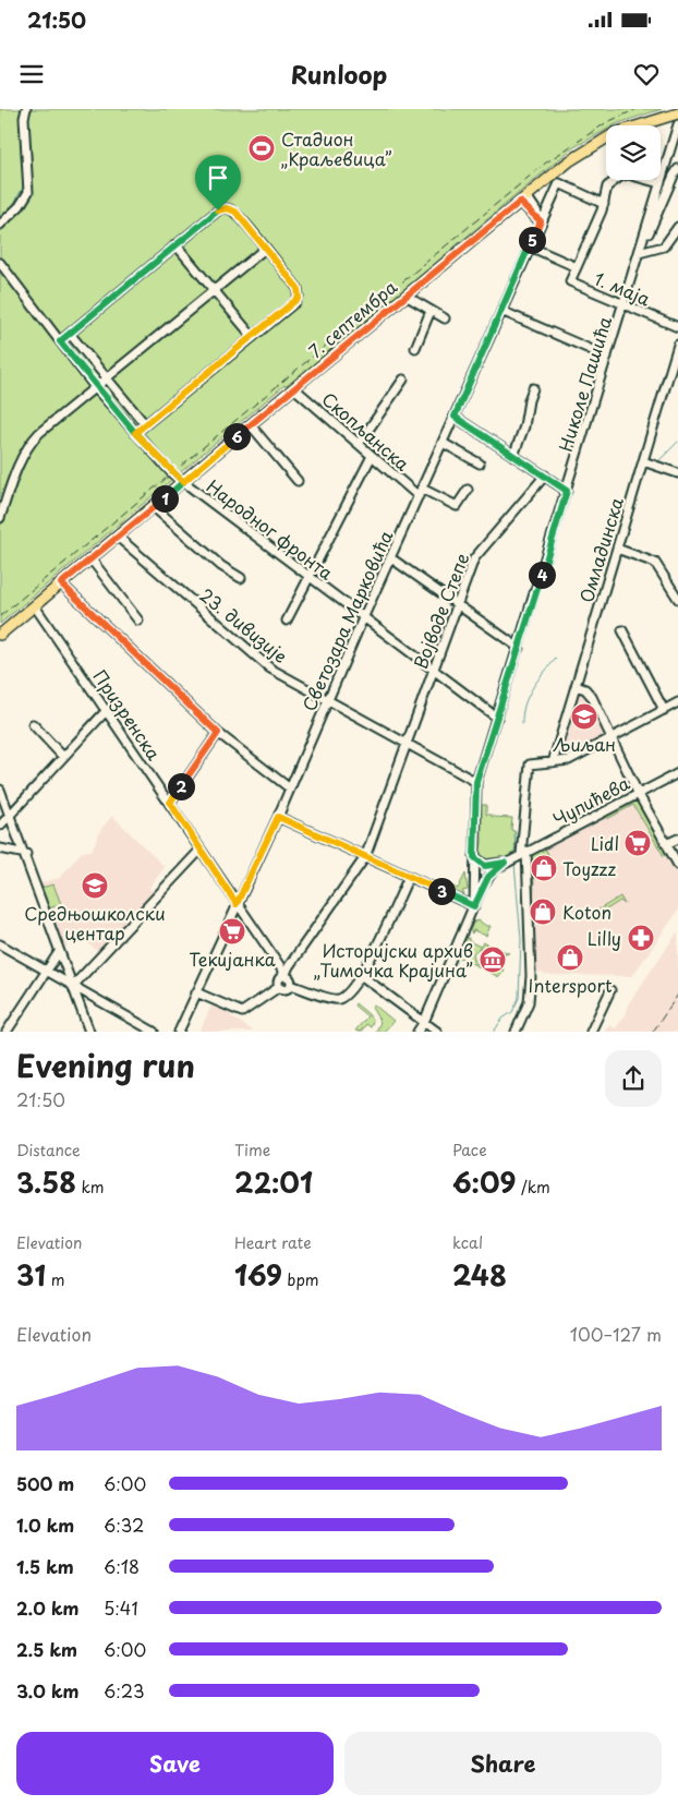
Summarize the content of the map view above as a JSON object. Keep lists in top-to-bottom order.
{
  "streets": {
    "main road": ["7. септембра"],
    "street": [
      "1. маја",
      "Николе Пашића",
      "Скопљанска",
      "Народног фронта",
      "Омладинска",
      "Војводе Степе",
      "Светозара Марковића",
      "23. дивизије",
      "Призренска",
      "Чупићева"
    ]
  },
  "crossings": [
    ["1. маја", "Николе Пашића"],
    ["7. септембра", "Скопљанска"],
    ["7. септембра", "Народног фронта"],
    ["7. септембра", "23. дивизије"],
    ["7. септембра", "Призренска"],
    ["Николе Пашића", "Народног фронта"],
    ["Николе Пашића", "23. дивизије"],
    ["Скопљанска", "Светозара Марковића"],
    ["Народног фронта", "Војводе Степе"],
    ["Народног фронта", "Светозара Марковића"],
    ["Војводе Степе", "23. дивизије"],
    ["Војводе Степе", "Призренска"],
    ["Светозара Марковића", "23. дивизије"],
    ["Светозара Марковића", "Призренска"]
  ],
  "places": {
    "sports": ["Стадион „Краљевица”"],
    "school or university": ["Љиљан", "Средњошколски центар"],
    "supermarket": ["Lidl", "Текијанка"],
    "shop": ["Toyzzz", "Koton", "Intersport"],
    "pharmacy": ["Lilly"],
    "museum": ["Историјски архив „Тимочка Крајина”"]
  },
  "page": {
    "status": "21:50",
    "header": "Runloop",
    "pins": [
      "5",
      "6",
      "1",
      "4",
      "2",
      "3"
    ],
    "heading": ["Evening run", "21:50"],
    "stats": [
      ["Distance", "3.58 km"],
      ["Time", "22:01"],
      ["Pace", "6:09 /km"],
      ["Elevation", "31 m"],
      ["Heart rate", "169 bpm"],
      ["kcal", "248"]
    ],
    "chart": ["Elevation", "100–127 m"],
    "list": [
      {
        "name": "500 m",
        "note": "6:00"
      },
      {
        "name": "1.0 km",
        "note": "6:32"
      },
      {
        "name": "1.5 km",
        "note": "6:18"
      },
      {
        "name": "2.0 km",
        "note": "5:41"
      },
      {
        "name": "2.5 km",
        "note": "6:00"
      },
      {
        "name": "3.0 km",
        "note": "6:23"
      }
    ],
    "buttons": ["Save", "Share"]
  }
}
